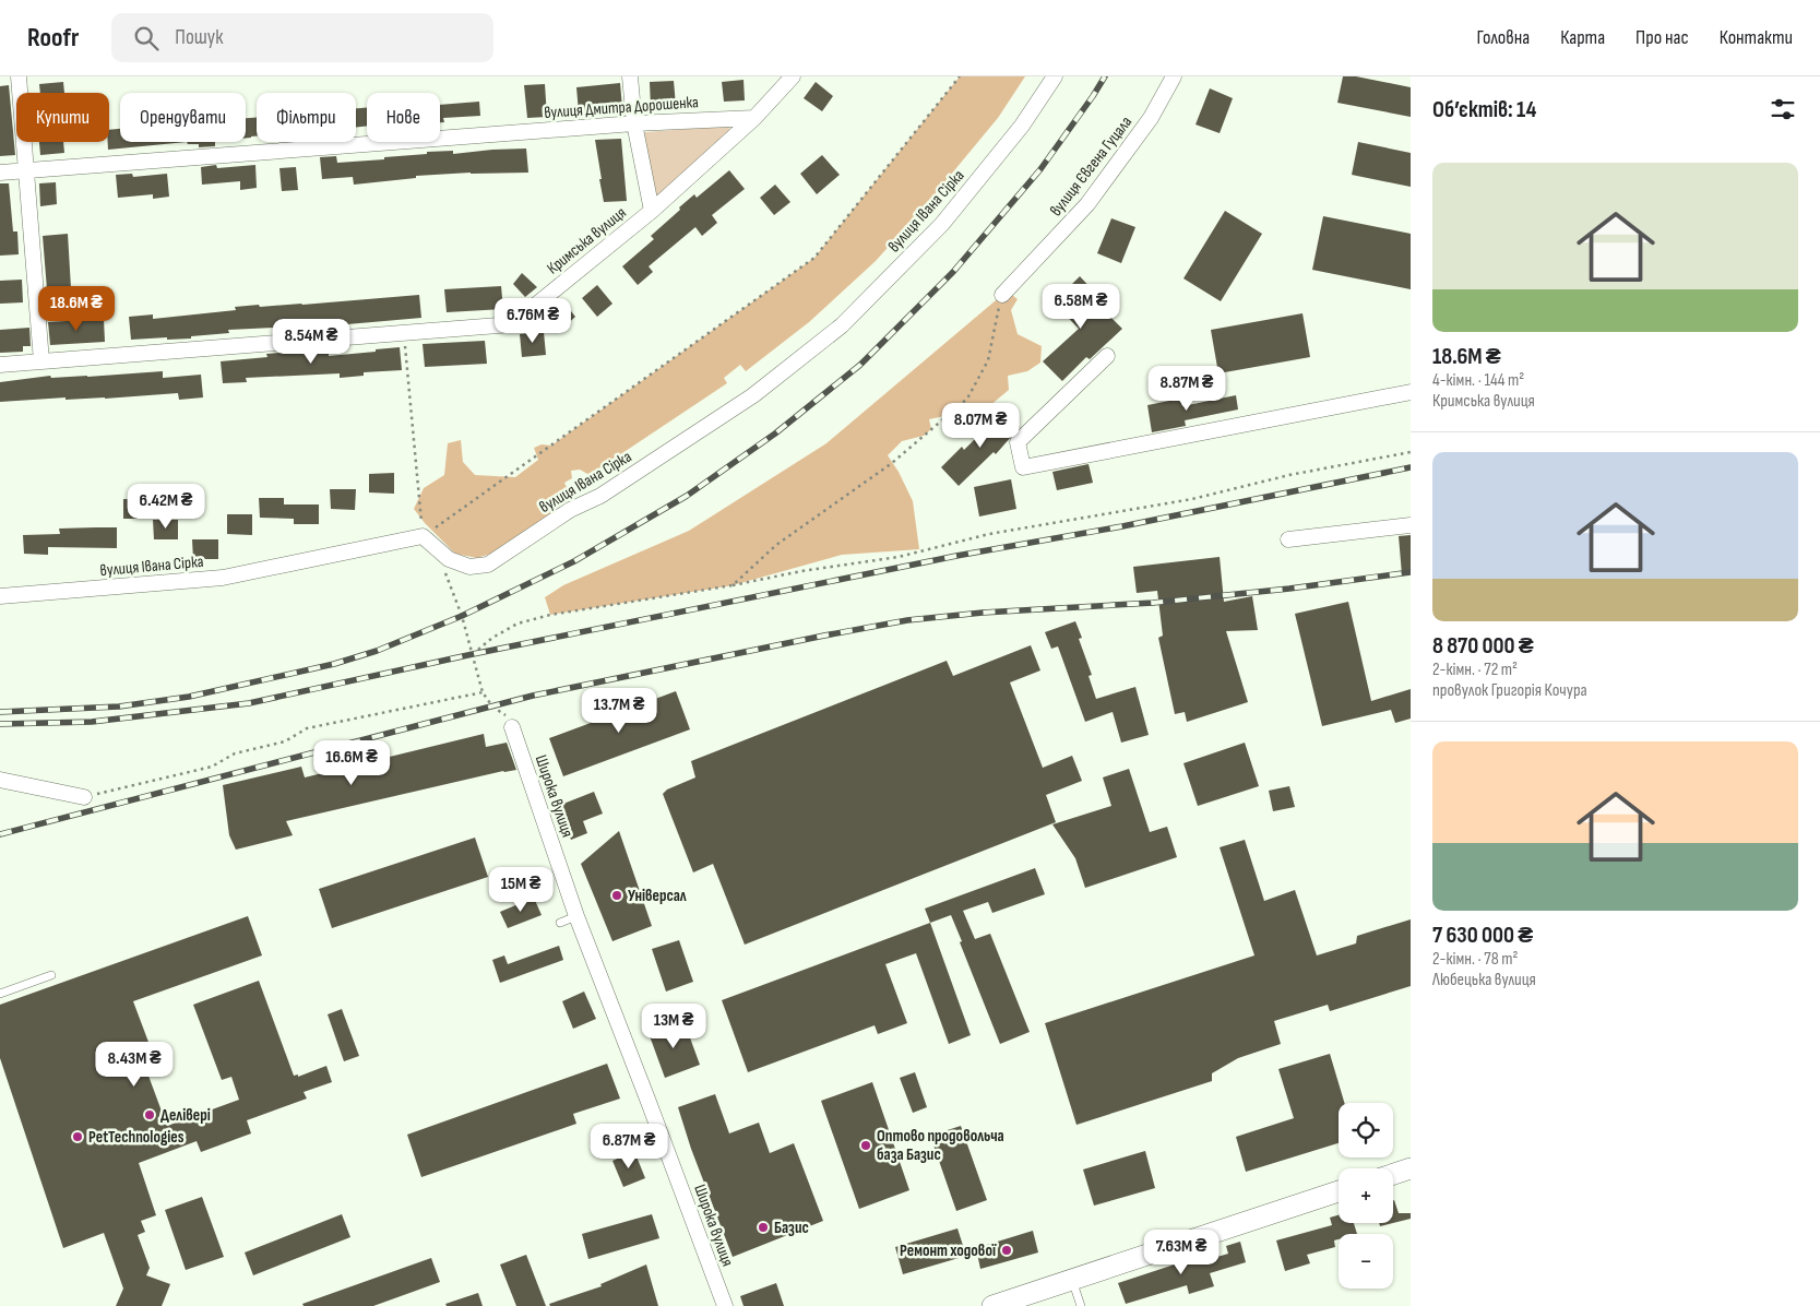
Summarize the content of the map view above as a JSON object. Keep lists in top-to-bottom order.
{
  "streets": {
    "street": [
      "вулиця Дмитра Дорошенка",
      "вулиця Євгена Гуцала",
      "вулиця Івана Сірка",
      "Кримська вулиця",
      "Широка вулиця"
    ]
  },
  "crossings": [
    ["вулиця Дмитра Дорошенка", "Кримська вулиця"]
  ],
  "places": [
    "Універсал",
    "Делівері",
    "PetTechnologies",
    "Оптово продовольча база Базис",
    "Базис",
    "Ремонт ходової"
  ],
  "page": {
    "header": "Roofr",
    "search": "Пошук",
    "nav": [
      "Головна",
      "Карта",
      "Про нас",
      "Контакти"
    ],
    "heading": "Об’єктів: 14",
    "chip": [
      "Купити",
      "Орендувати",
      "Фільтри",
      "Нове"
    ],
    "list": [
      {
        "name": "18.6M ₴",
        "note": "4-кімн. · 144 m² · Кримська вулиця"
      },
      {
        "name": "8 870 000 ₴",
        "note": "2-кімн. · 72 m² · провулок Григорія Кочура"
      },
      {
        "name": "7 630 000 ₴",
        "note": "2-кімн. · 78 m² · Любецька вулиця"
      }
    ],
    "price": [
      "6.58M ₴",
      "18.6M ₴",
      "6.76M ₴",
      "8.54M ₴",
      "8.87M ₴",
      "8.07M ₴",
      "6.42M ₴",
      "13.7M ₴",
      "16.6M ₴",
      "15M ₴",
      "13M ₴",
      "8.43M ₴",
      "6.87M ₴",
      "7.63M ₴"
    ],
    "map_buttons": ["+", "−"]
  }
}
